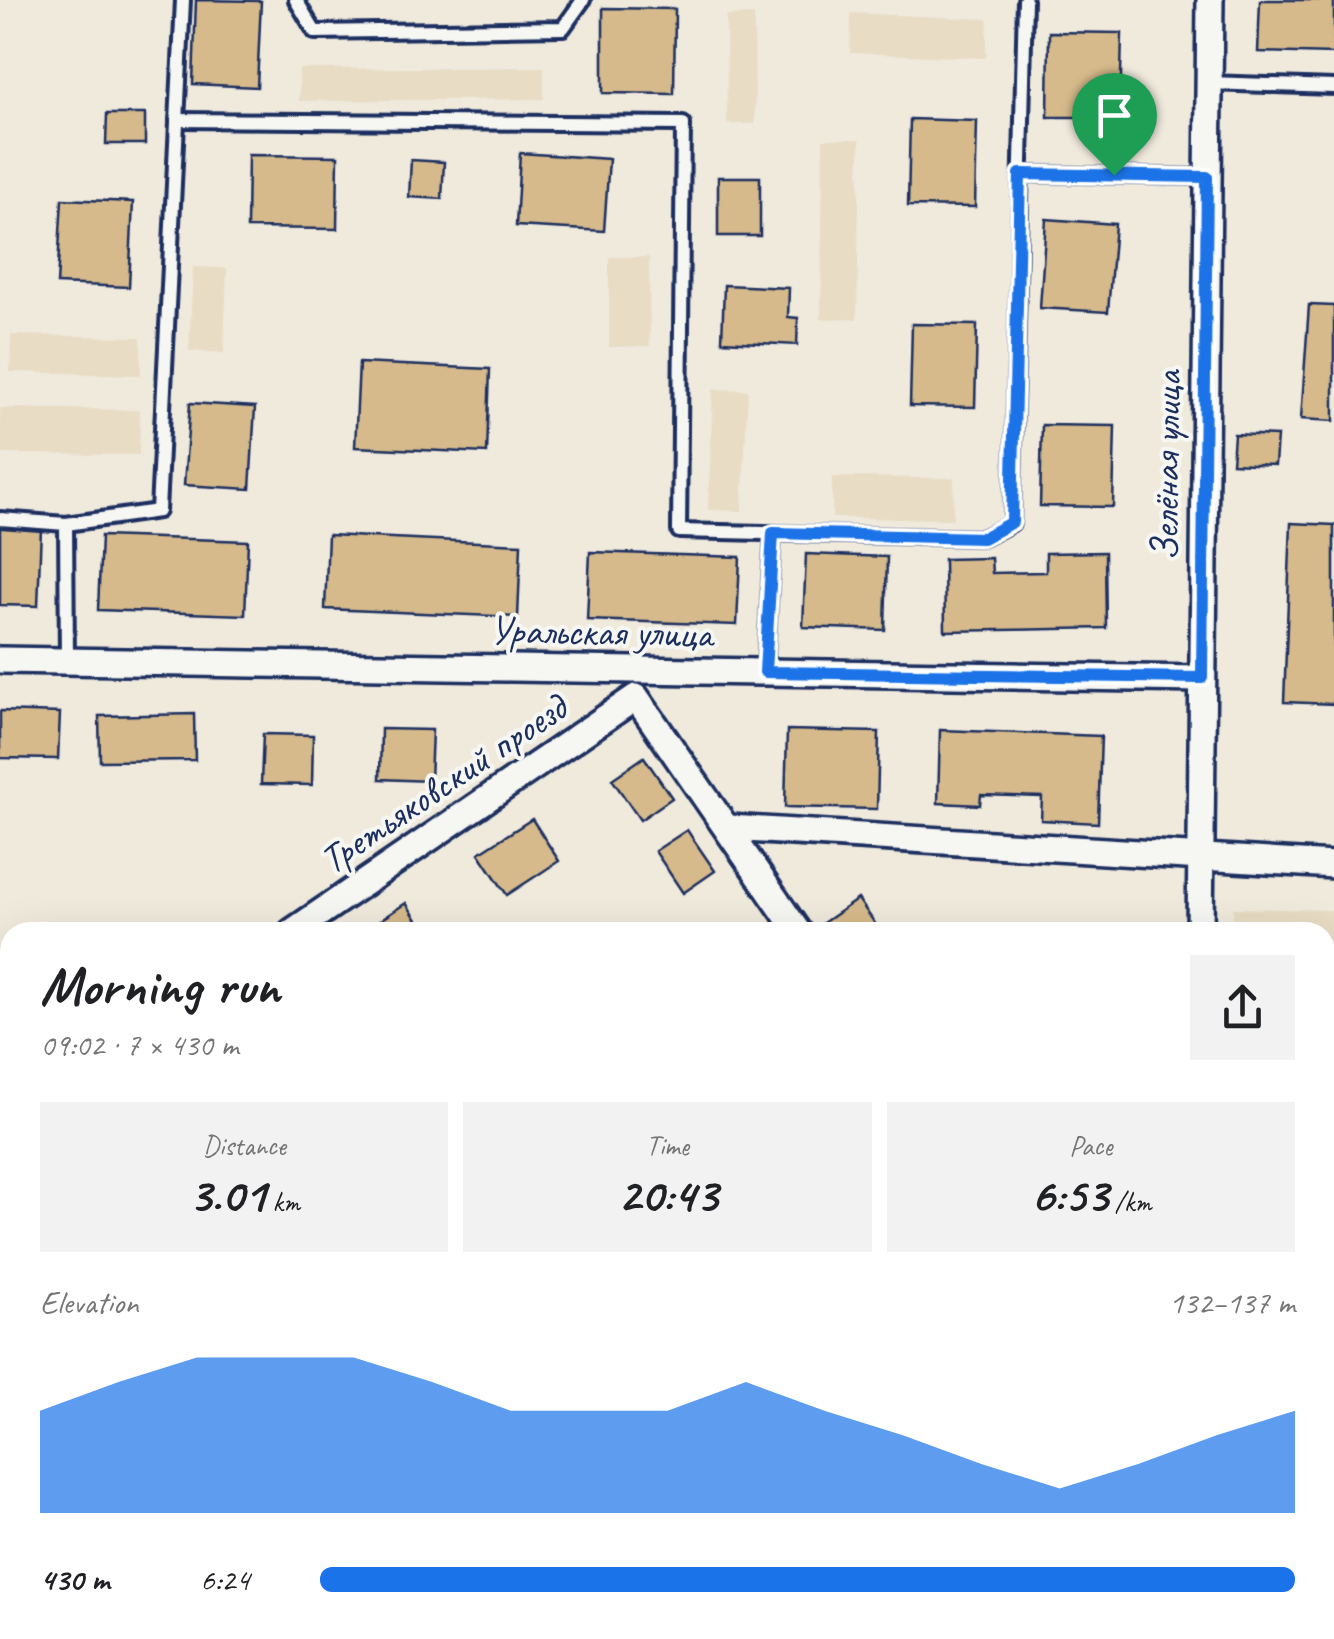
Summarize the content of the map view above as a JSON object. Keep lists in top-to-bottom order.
{
  "streets": {
    "street": ["Зелёная улица", "Уральская улица", "Третьяковский проезд"]
  },
  "crossings": [
    ["Зелёная улица", "Уральская улица"]
  ],
  "page": {
    "heading": ["Morning run", "09:02 · 7 × 430 m"],
    "stats": [
      ["Distance", "3.01 km"],
      ["Time", "20:43"],
      ["Pace", "6:53 /km"]
    ],
    "chart": ["Elevation", "132–137 m"],
    "list": [
      {
        "name": "430 m",
        "note": "6:24"
      }
    ]
  }
}
